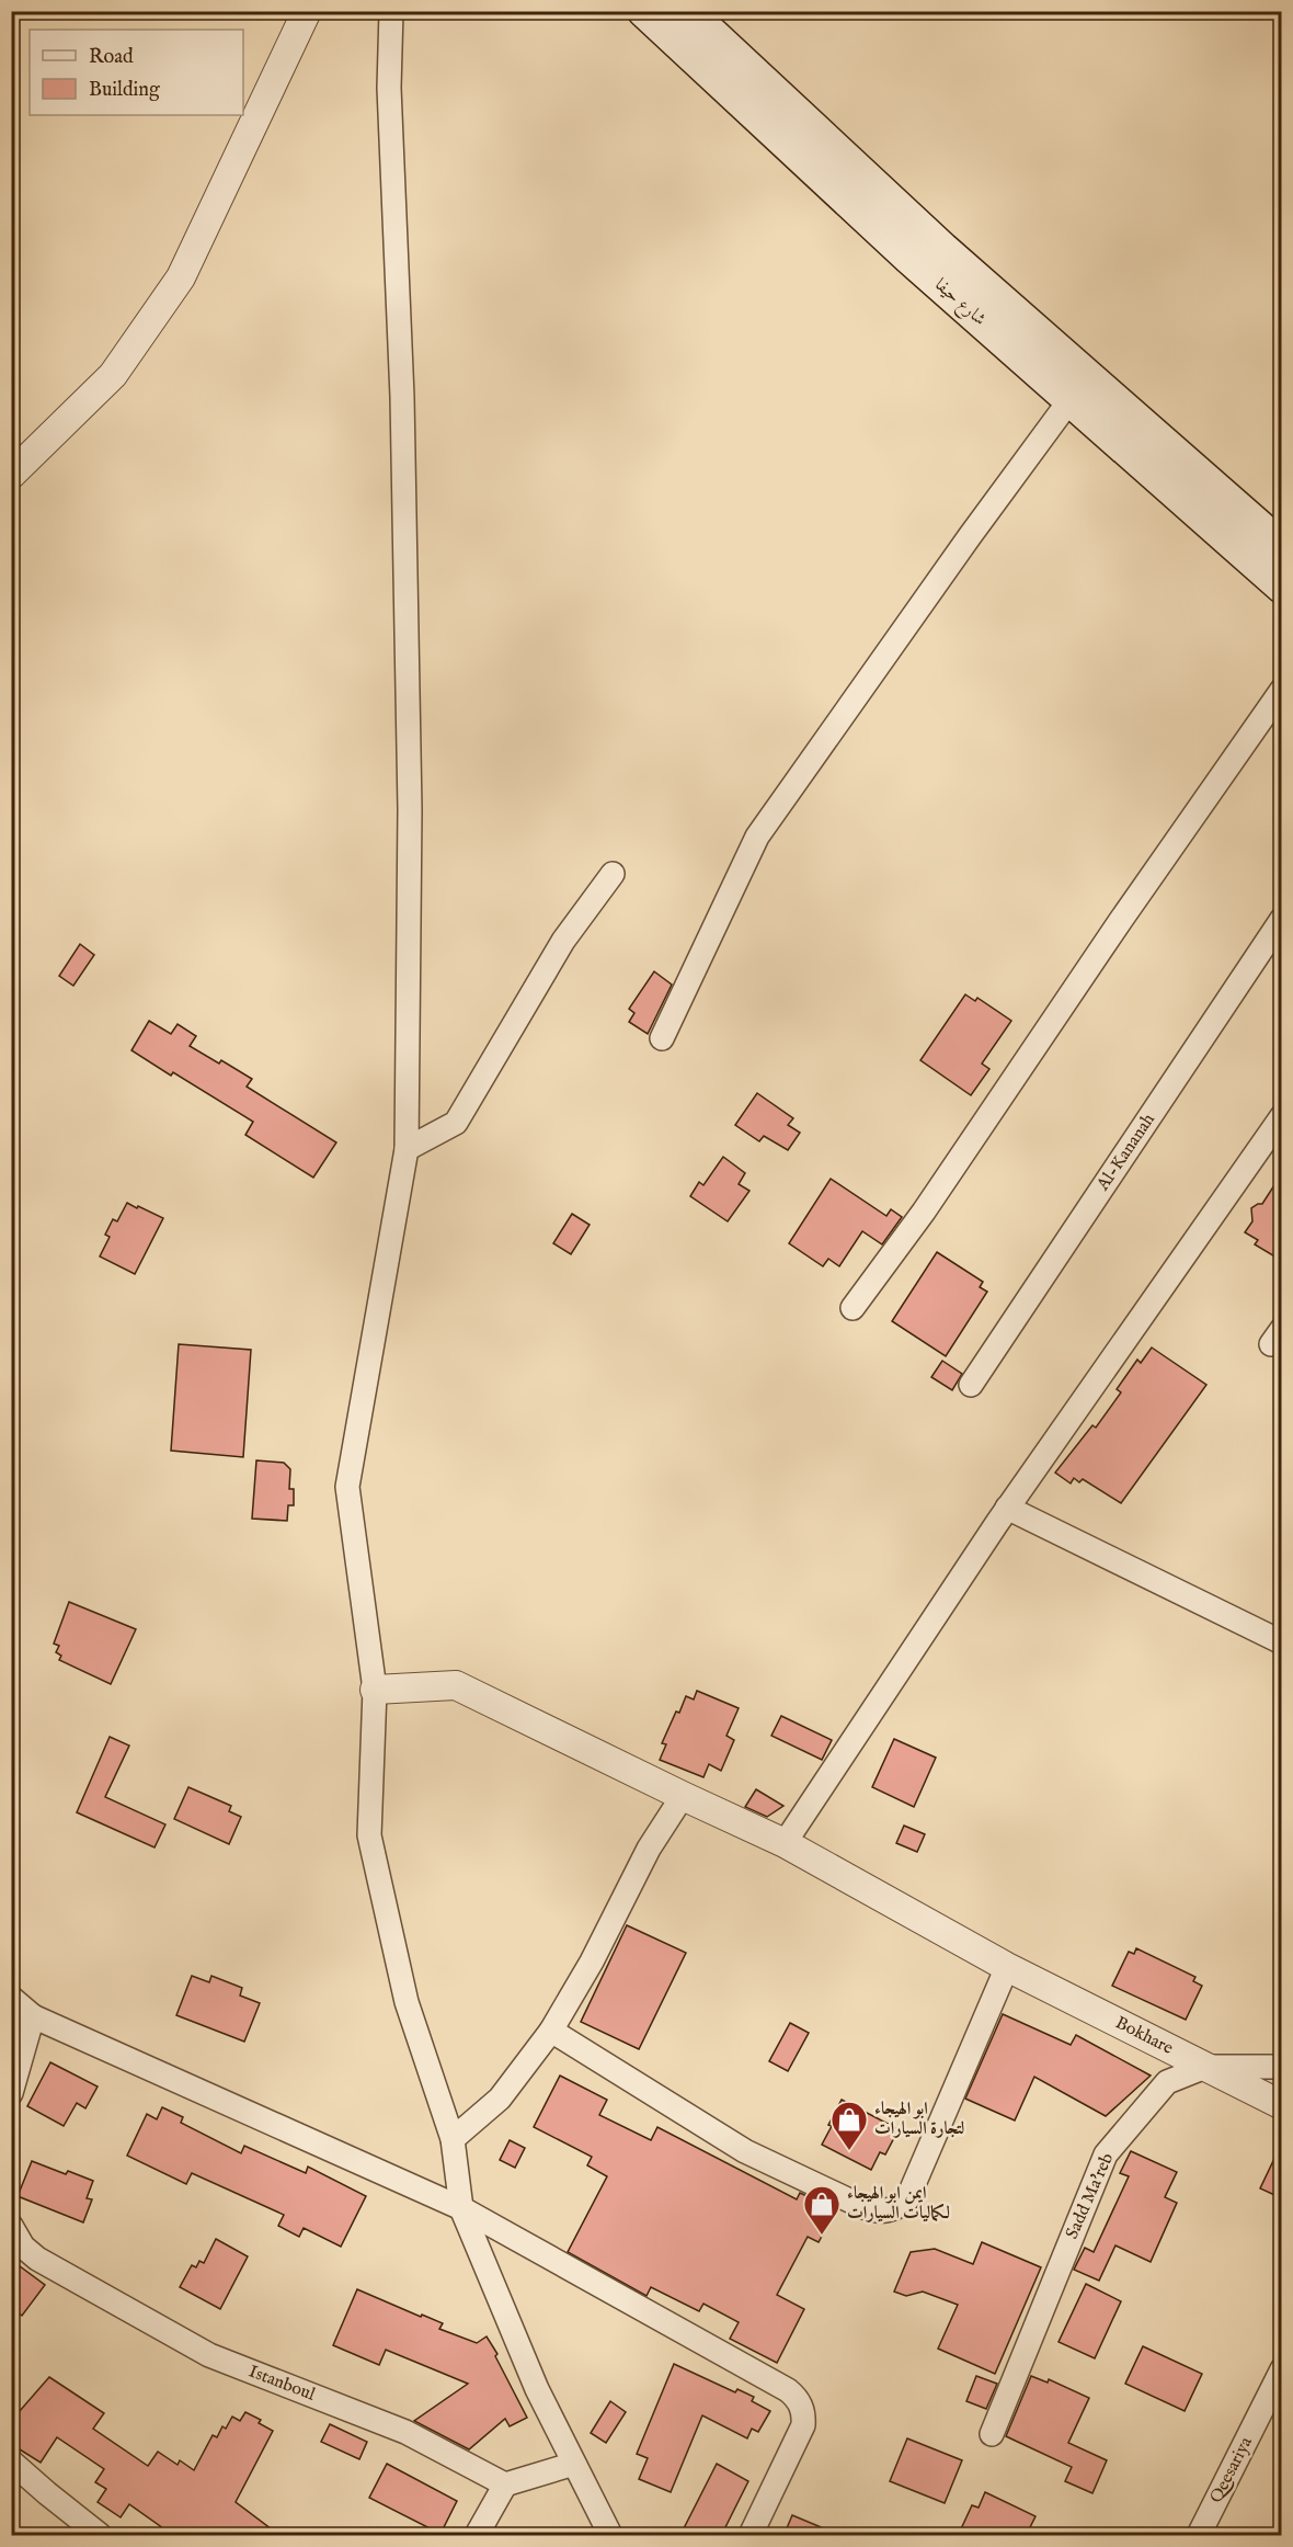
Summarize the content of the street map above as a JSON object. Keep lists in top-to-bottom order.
{
  "streets": {
    "main road": ["شارع حيفا"],
    "street": [
      "Al-Kananah",
      "Bokhare",
      "Sadd Ma'reb",
      "Istanboul",
      "Qeesariya"
    ]
  },
  "crossings": [
    ["Bokhare", "Sadd Ma'reb"]
  ],
  "places": {
    "shop": ["ابو الهيجاء لتجارة السيارات", "ايمن ابو الهيجاء لكماليات السيارات"]
  },
  "legend": ["Road", "Building"]
}
